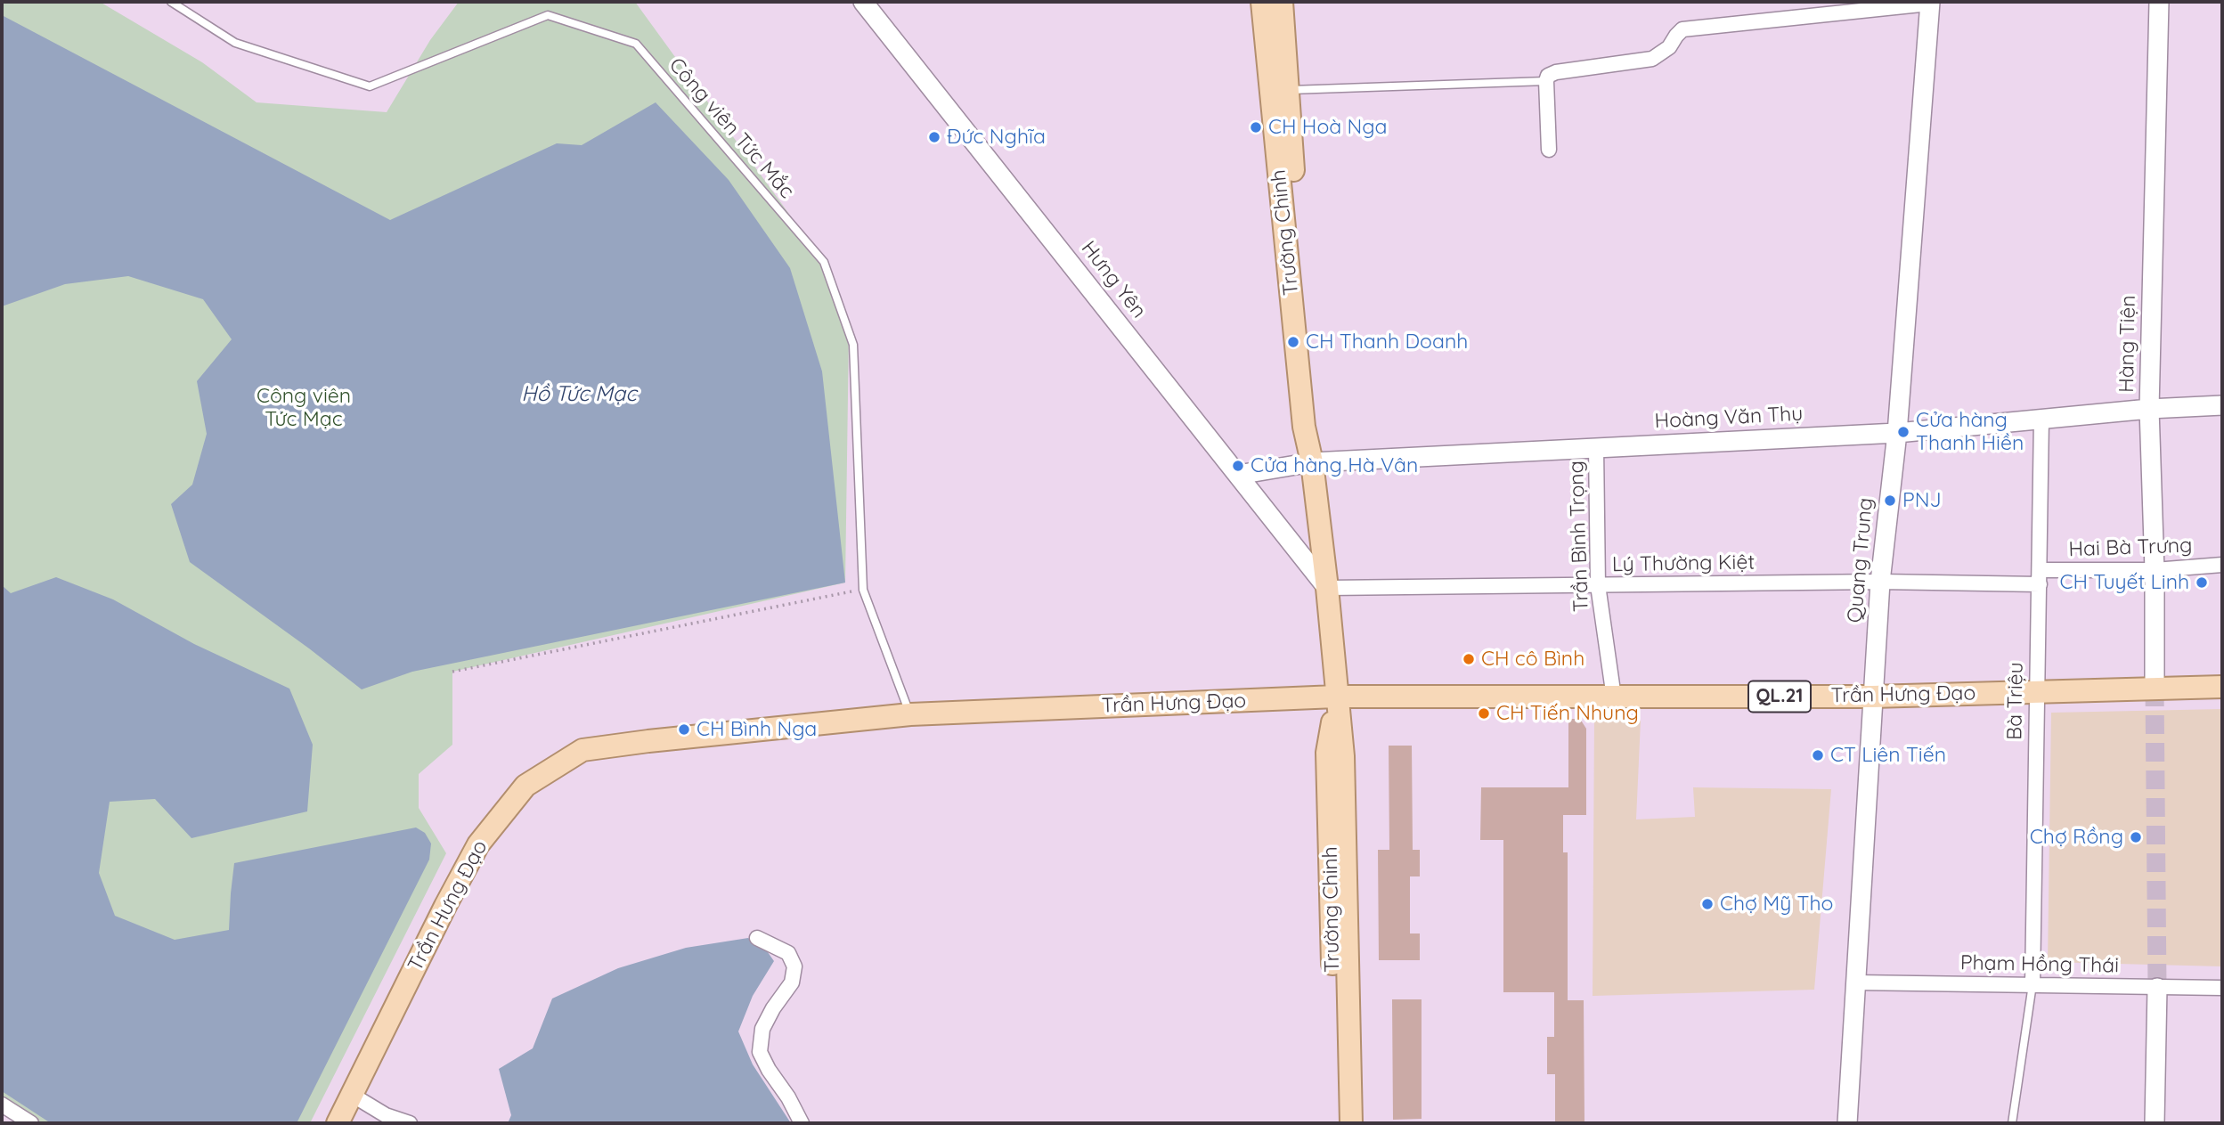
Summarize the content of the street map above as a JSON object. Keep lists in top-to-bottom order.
{
  "streets": {
    "main road": ["Trường Chinh", "Trần Hưng Đạo", "QL.21"],
    "street": [
      "Hưng Yên",
      "Hàng Tiện",
      "Hoàng Văn Thụ",
      "Trần Bình Trọng",
      "Hai Bà Trưng",
      "Quang Trung",
      "Lý Thường Kiệt",
      "Bà Triệu",
      "Phạm Hồng Thái"
    ],
    "lane": ["Công viên Tức Mắc"]
  },
  "crossings": [
    ["Công viên Tức Mắc", "Trần Hưng Đạo"],
    ["Trường Chinh", "Hưng Yên"],
    ["Trường Chinh", "Hoàng Văn Thụ"],
    ["Trường Chinh", "Lý Thường Kiệt"],
    ["Trường Chinh", "Trần Hưng Đạo"],
    ["Hưng Yên", "Hoàng Văn Thụ"],
    ["Hưng Yên", "Lý Thường Kiệt"],
    ["Hàng Tiện", "Hoàng Văn Thụ"],
    ["Hàng Tiện", "Hai Bà Trưng"],
    ["Hàng Tiện", "Trần Hưng Đạo"],
    ["Hoàng Văn Thụ", "Trần Bình Trọng"],
    ["Hoàng Văn Thụ", "Quang Trung"],
    ["Hoàng Văn Thụ", "Bà Triệu"],
    ["Trần Bình Trọng", "Lý Thường Kiệt"],
    ["Trần Bình Trọng", "Trần Hưng Đạo"],
    ["Hai Bà Trưng", "Lý Thường Kiệt"],
    ["Hai Bà Trưng", "Bà Triệu"],
    ["Quang Trung", "Lý Thường Kiệt"],
    ["Quang Trung", "Trần Hưng Đạo"],
    ["Quang Trung", "Phạm Hồng Thái"],
    ["Lý Thường Kiệt", "Bà Triệu"],
    ["Trần Hưng Đạo", "Bà Triệu"],
    ["Bà Triệu", "Phạm Hồng Thái"]
  ],
  "water": ["Hồ Tức Mạc"],
  "parks": ["Công viên Tức Mạc"],
  "places": [
    "CH Hoà Nga",
    "Đức Nghĩa",
    "CH Thanh Doanh",
    "Cửa hàng Thanh Hiền",
    "Cửa hàng Hà Vân",
    "PNJ",
    "CH Tuyết Linh",
    "CH cô Bình",
    "CH Tiến Nhung",
    "CH Bình Nga",
    "CT Liên Tiến",
    "Chợ Rồng",
    "Chợ Mỹ Tho"
  ]
}
